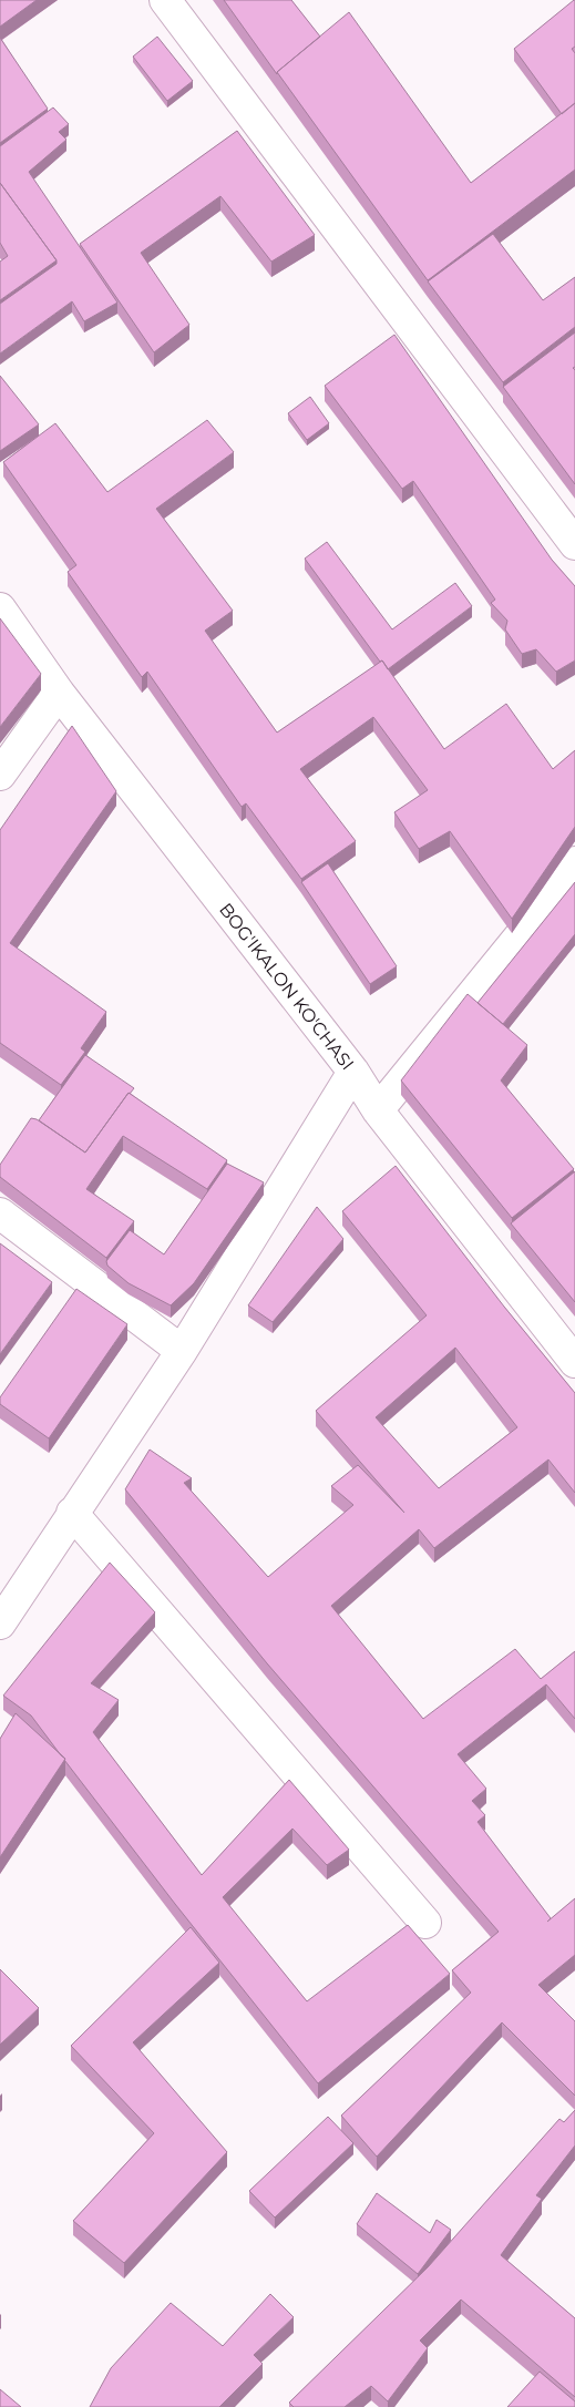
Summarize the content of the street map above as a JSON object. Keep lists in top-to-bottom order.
{
  "streets": {
    "street": ["BOG'IKALON KO'CHASI"]
  }
}
